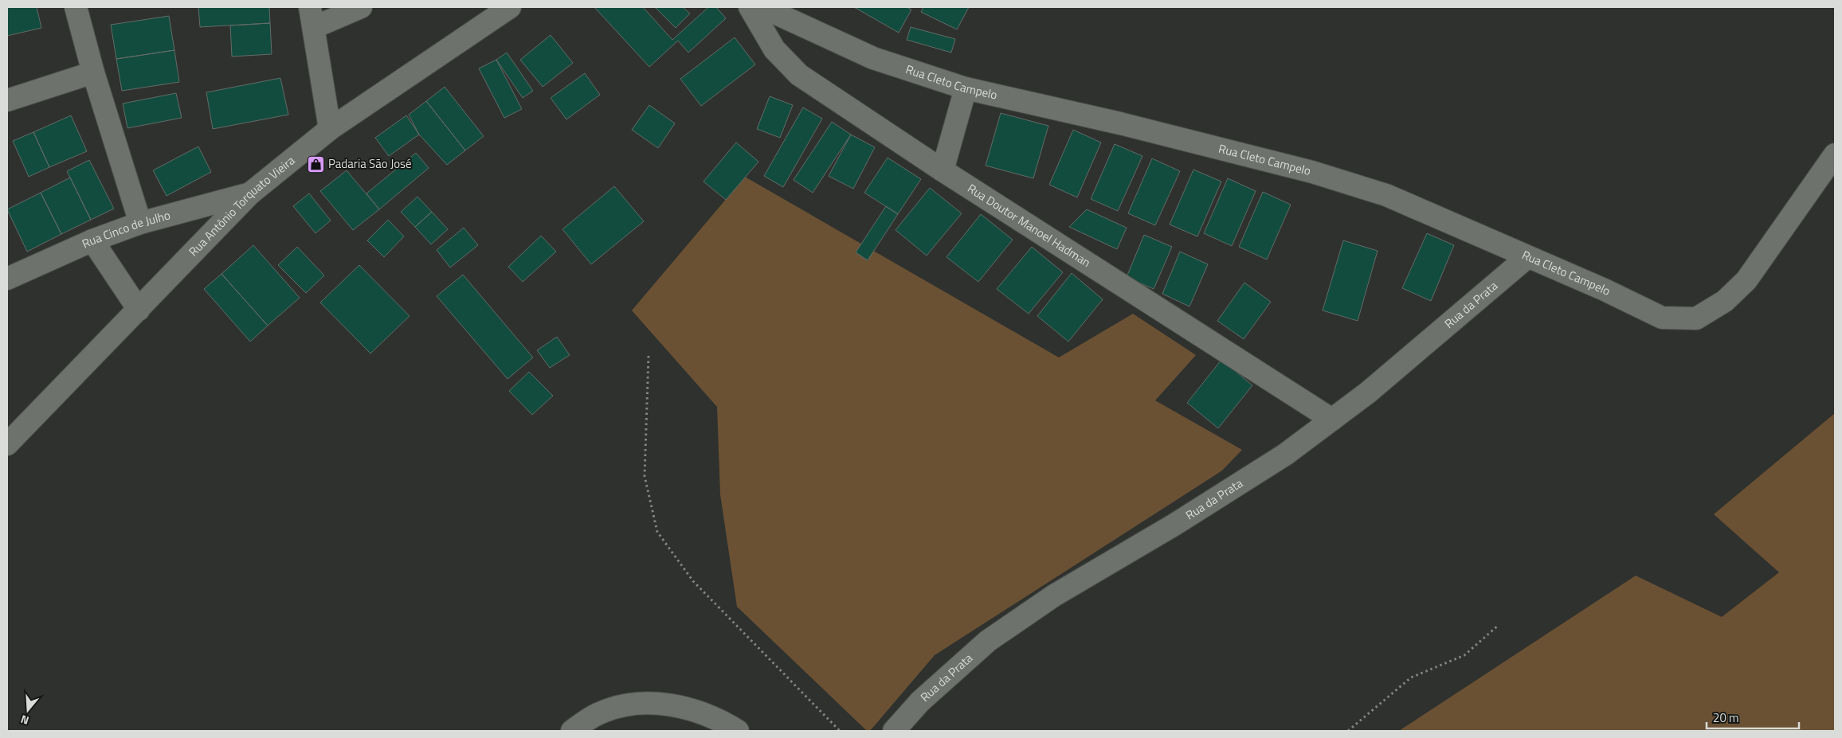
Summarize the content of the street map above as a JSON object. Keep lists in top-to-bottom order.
{
  "streets": {
    "street": [
      "Rua Cleto Campelo",
      "Rua Antônio Torquato Vieira",
      "Rua Doutor Manoel Hadman",
      "Rua Cinco de Julho",
      "Rua da Prata"
    ]
  },
  "crossings": [
    ["Rua Cleto Campelo", "Rua da Prata"],
    ["Rua Antônio Torquato Vieira", "Rua Cinco de Julho"],
    ["Rua Doutor Manoel Hadman", "Rua da Prata"]
  ],
  "places": {
    "shop": ["Padaria São José"]
  },
  "scale_bar": "20 m",
  "north": "bottom"
}
